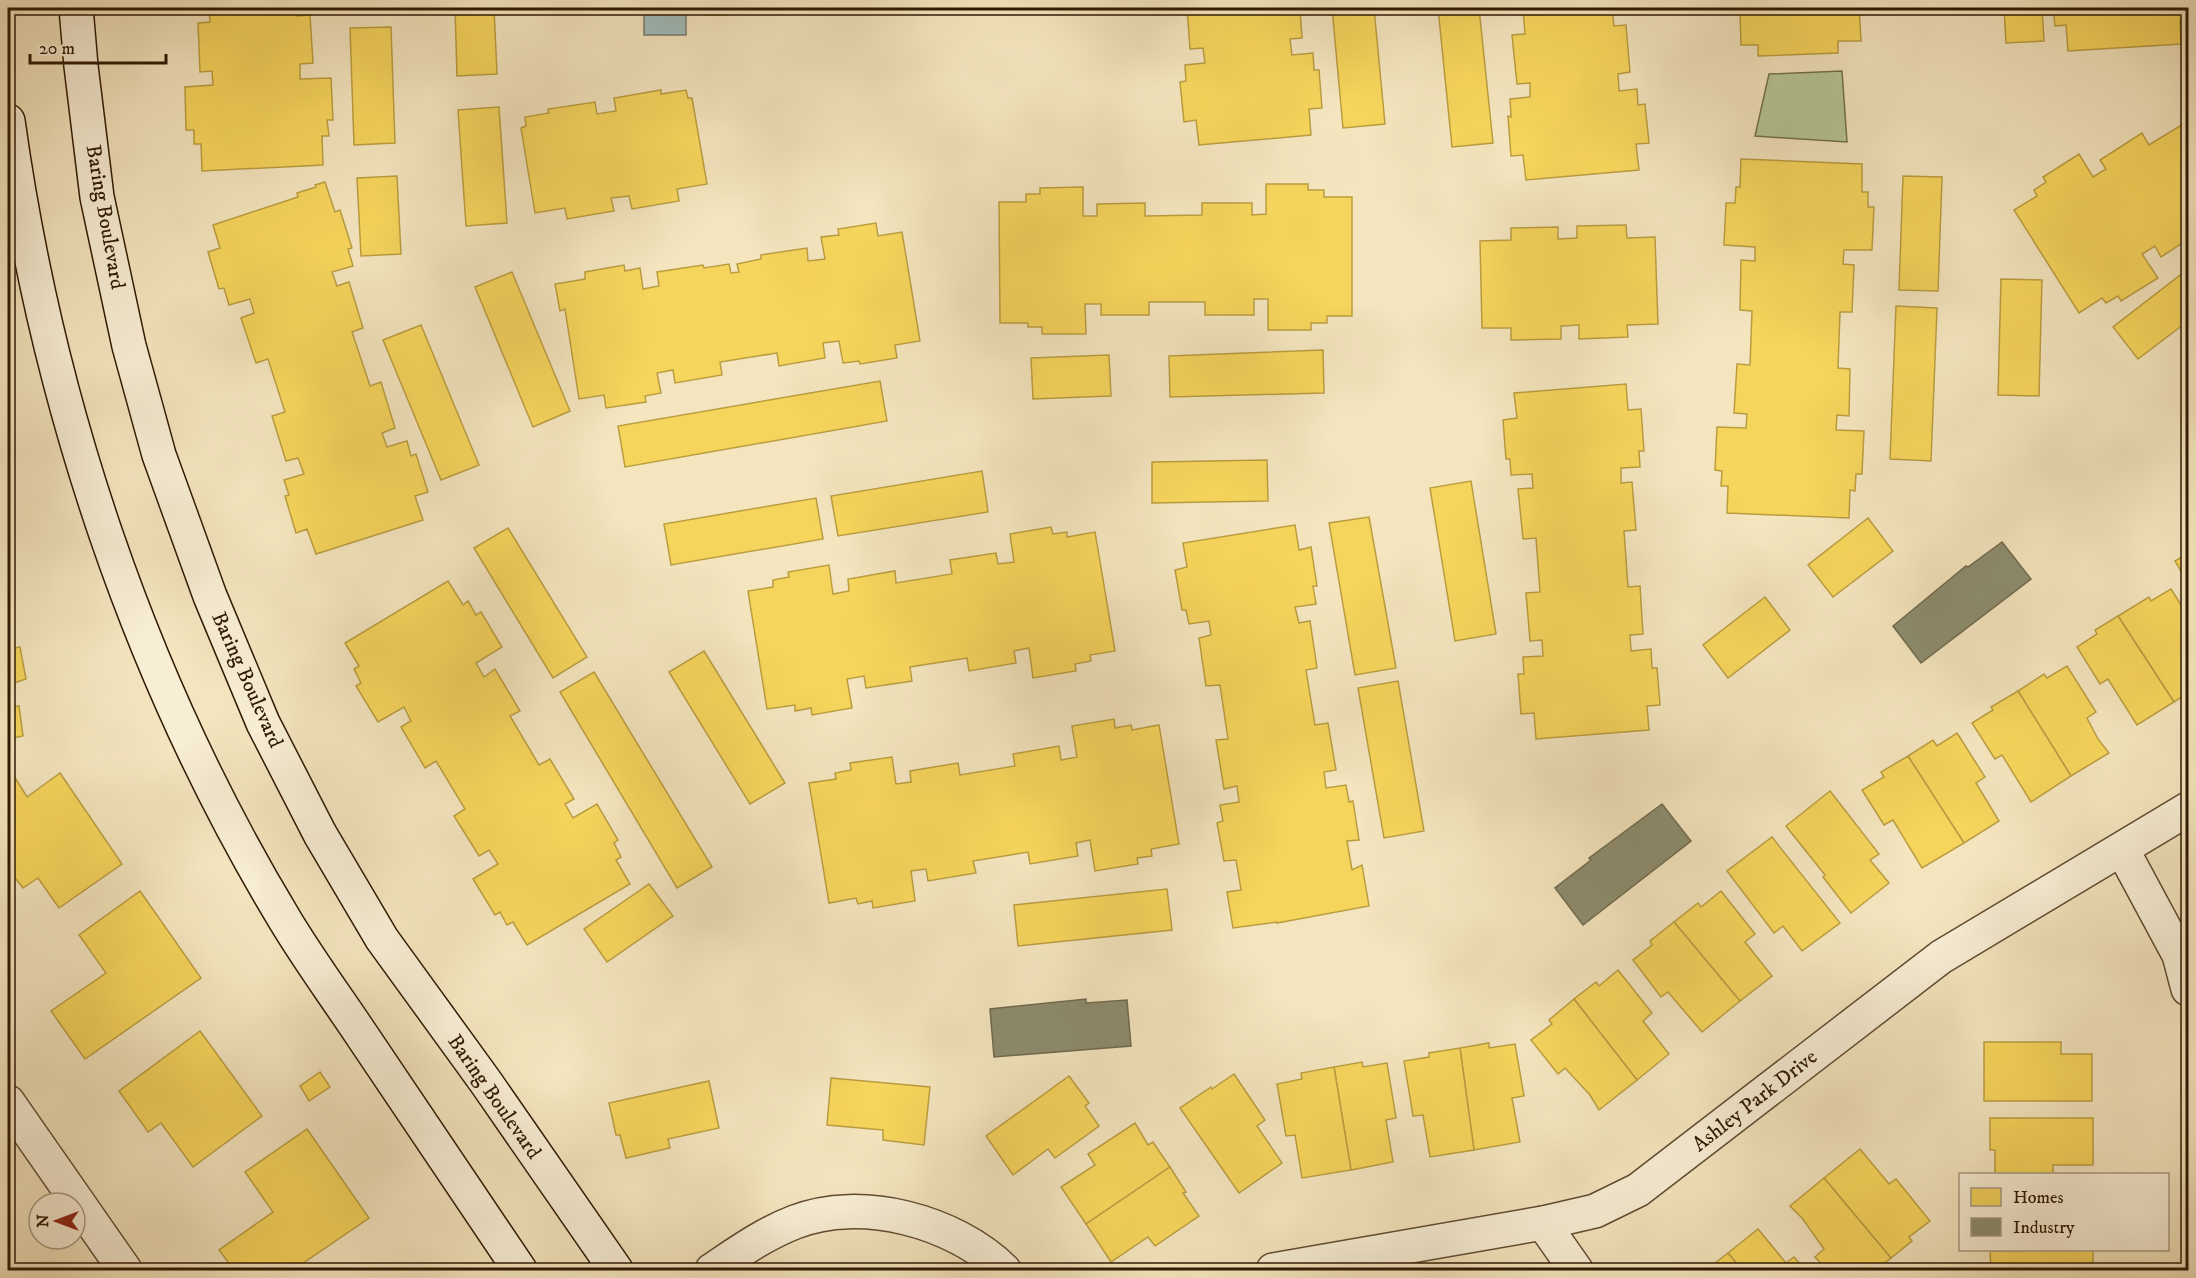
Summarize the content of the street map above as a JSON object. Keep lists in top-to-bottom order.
{
  "streets": {
    "main road": ["Baring Boulevard", "Ashley Park Drive"]
  },
  "legend": ["Homes", "Industry"],
  "scale_bar": "20 m",
  "north": "left"
}
